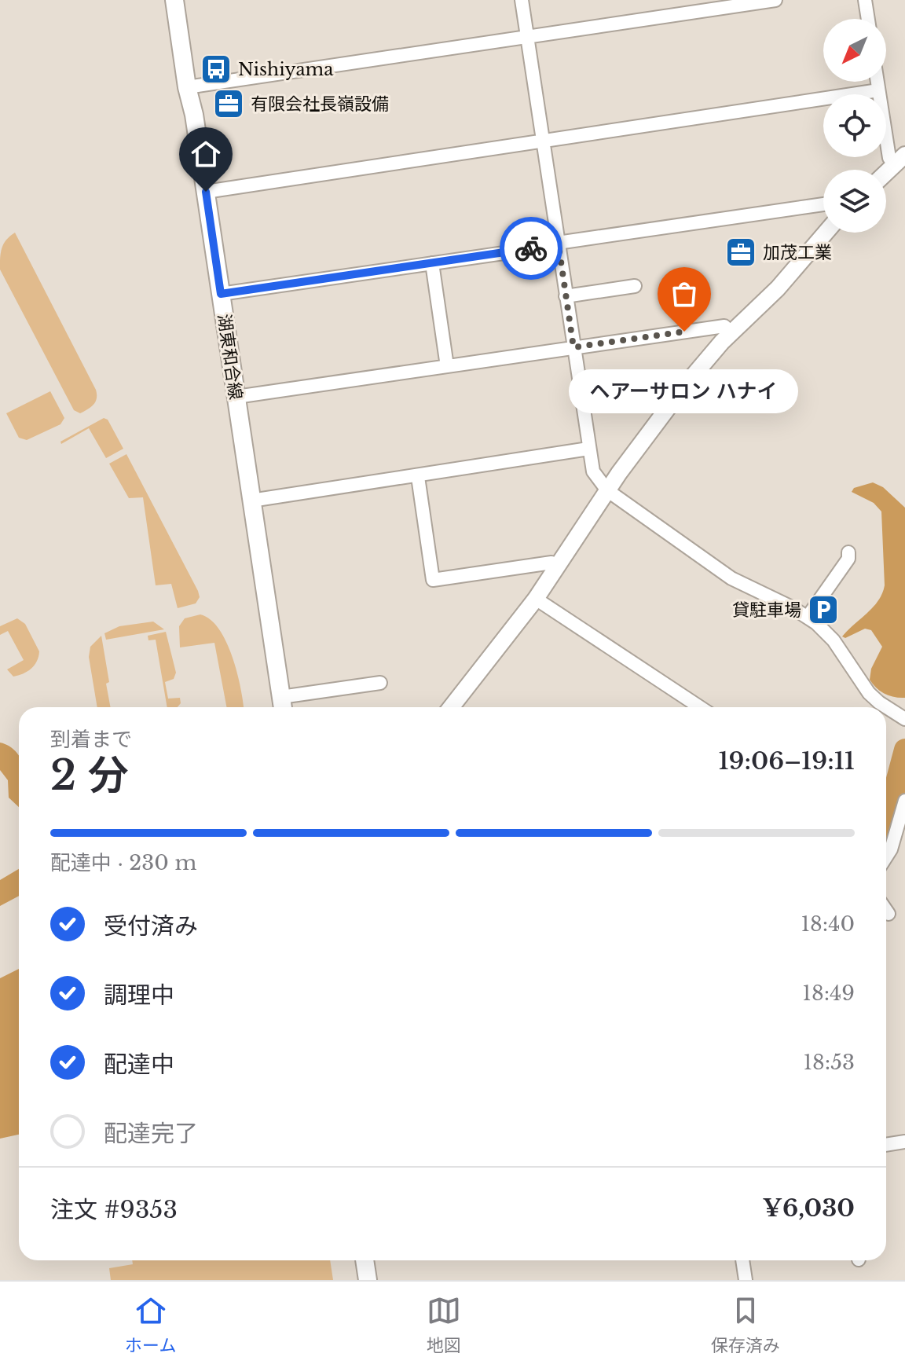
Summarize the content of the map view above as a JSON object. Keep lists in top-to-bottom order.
{
  "streets": {
    "main road": ["湖東和合線"]
  },
  "places": {
    "bus stop": ["Nishiyama"],
    "office": ["有限会社長嶺設備", "加茂工業"],
    "other": ["ヘアーサロン ハナイ"],
    "parking": ["貸駐車場"]
  },
  "north": "bottom left",
  "page": {
    "bubble": "ヘアーサロン ハナイ",
    "heading": ["2 分", "到着まで", "19:06–19:11"],
    "panel": ["注文 #9353", "¥6,030"],
    "bar": "配達中 · 230 m",
    "list": [
      ["受付済み", "18:40"],
      ["調理中", "18:49"],
      ["配達中", "18:53"],
      "配達完了"
    ],
    "tabs": ["ホーム", "地図", "保存済み"]
  }
}
